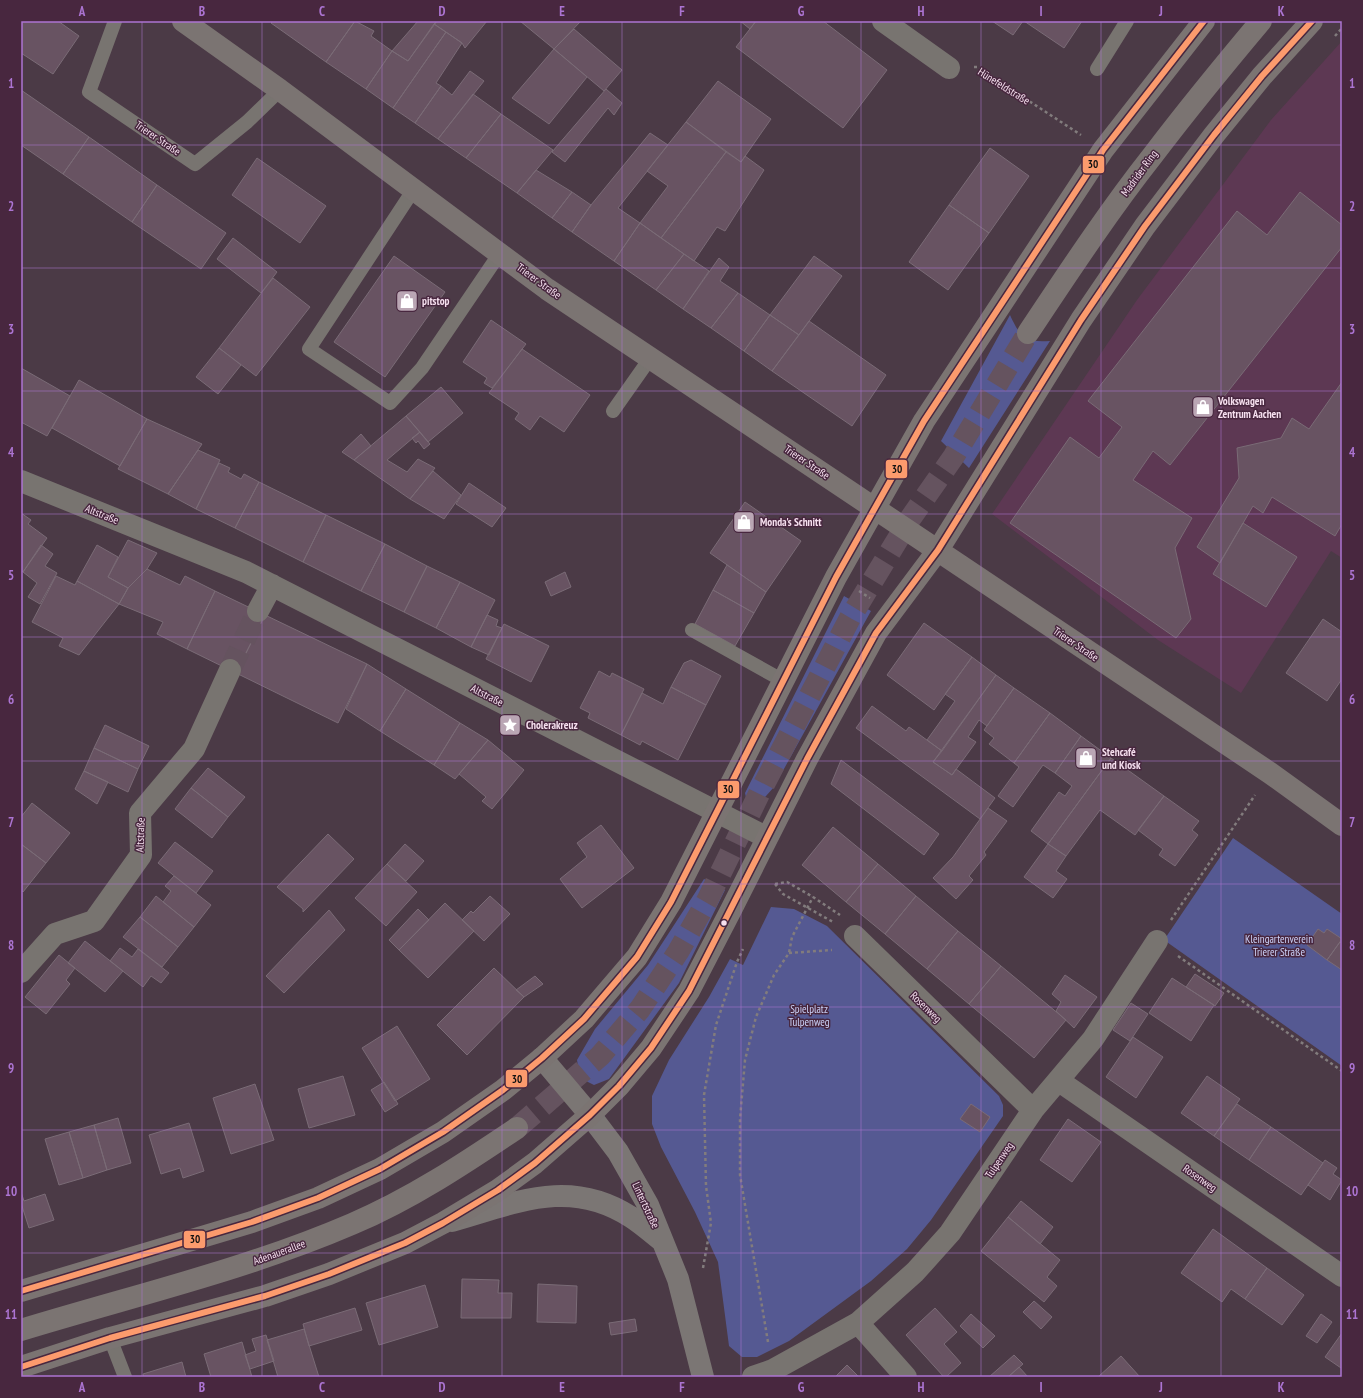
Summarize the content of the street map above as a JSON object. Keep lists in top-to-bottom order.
{
  "streets": {
    "main road": [
      "Trierer Straße",
      "Madrider Ring",
      "Lintertstraße",
      "Adenauerallee"
    ],
    "street": ["Altstraße", "Rosenweg", "Tulpenweg"],
    "path": ["Hünefeldstraße"]
  },
  "crossings": [
    ["Rosenweg", "Tulpenweg"]
  ],
  "parks": ["Kleingartenverein Trierer Straße", "Spielplatz Tulpenweg"],
  "places": {
    "shop": [
      "pitstop",
      "Volkswagen Zentrum Aachen",
      "Monda's Schnitt",
      "Stehcafé und Kiosk"
    ],
    "place": ["Cholerakreuz"]
  },
  "lines": ["transit line 30"],
  "grid": {
    "columns": [
      "A",
      "B",
      "C",
      "D",
      "E",
      "F",
      "G",
      "H",
      "I",
      "J",
      "K"
    ],
    "rows": [
      "1",
      "2",
      "3",
      "4",
      "5",
      "6",
      "7",
      "8",
      "9",
      "10",
      "11"
    ]
  }
}
